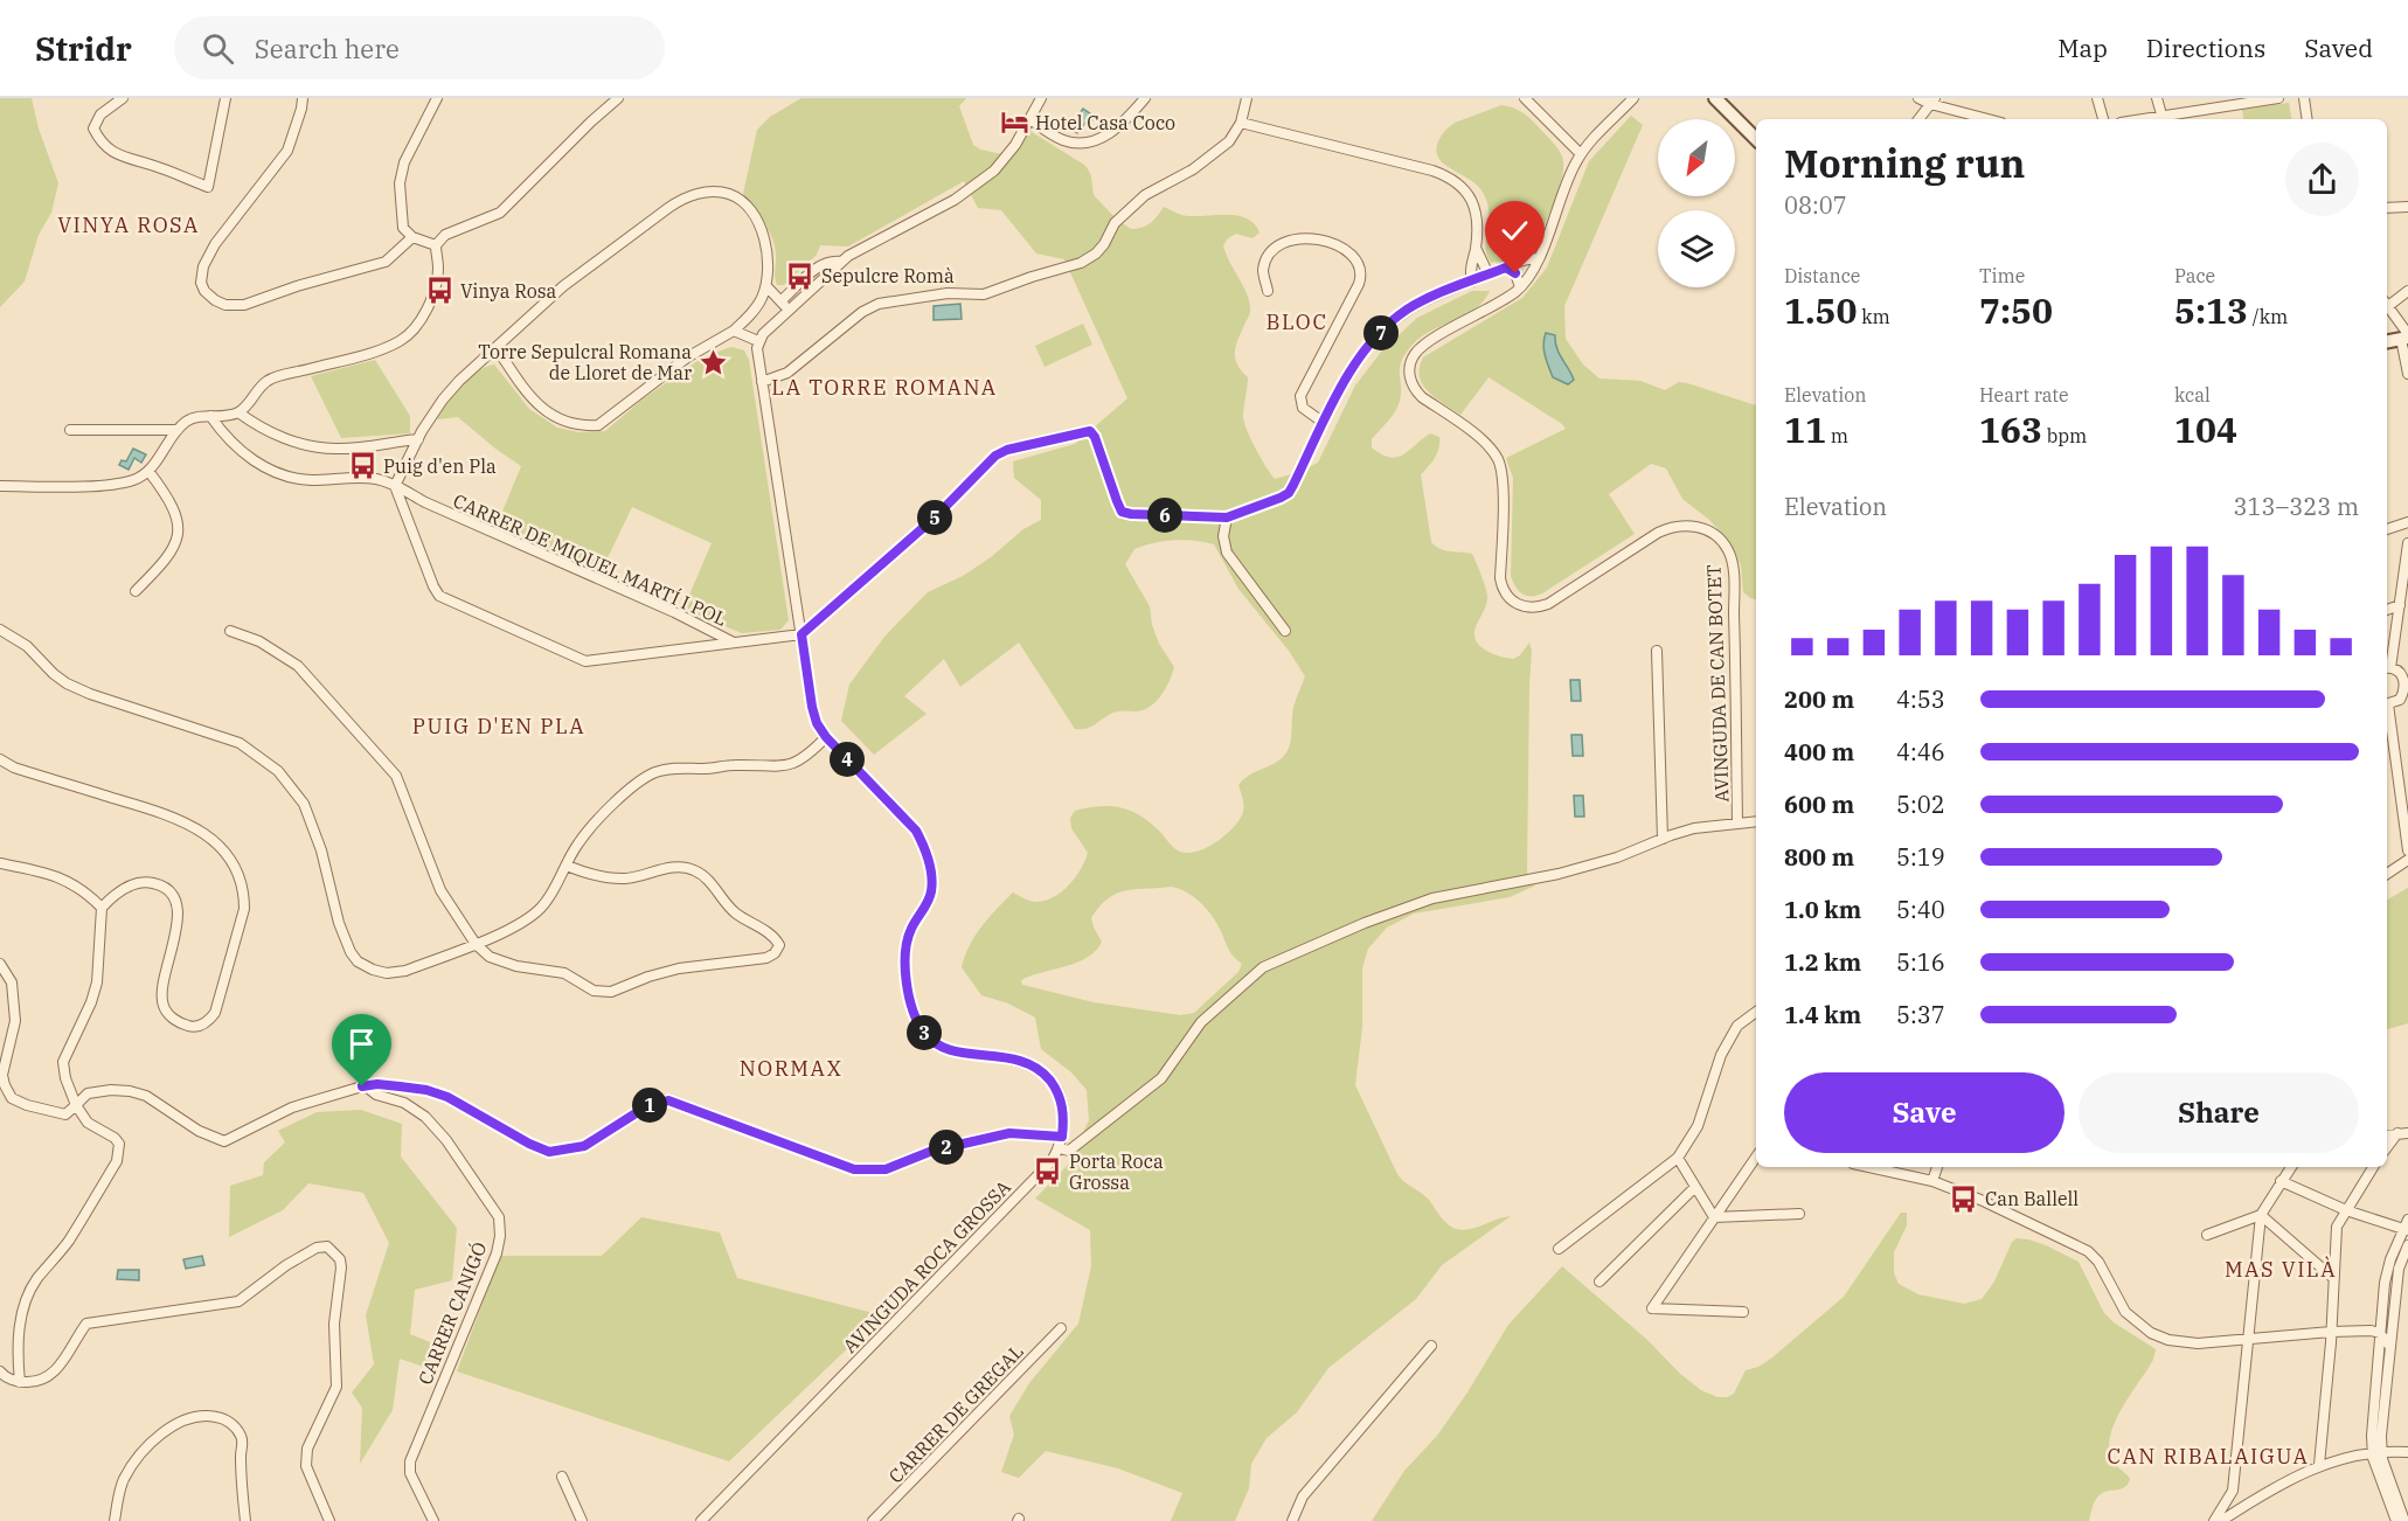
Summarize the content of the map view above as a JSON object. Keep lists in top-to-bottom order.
{
  "streets": {
    "street": [
      "CARRER DE MIQUEL MARTÍ I POL",
      "AVINGUDA DE CAN BOTET",
      "AVINGUDA ROCA GROSSA",
      "CARRER CANIGÓ",
      "CARRER DE GREGAL"
    ]
  },
  "districts": [
    "VINYA ROSA",
    "BLOC",
    "LA TORRE ROMANA",
    "PUIG D'EN PLA",
    "NORMAX",
    "MAS VILÀ",
    "CAN RIBALAIGUA"
  ],
  "places": {
    "hotel": ["Hotel Casa Coco"],
    "bus stop": [
      "Sepulcre Romà",
      "Vinya Rosa",
      "Puig d'en Pla",
      "Porta Roca Grossa",
      "Can Ballell"
    ],
    "place": ["Torre Sepulcral Romana de Lloret de Mar"]
  },
  "north": "bottom left",
  "page": {
    "header": "Stridr",
    "search": "Search here",
    "nav": ["Map", "Directions", "Saved"],
    "heading": ["Morning run", "08:07"],
    "stats": [
      ["Distance", "1.50 km"],
      ["Time", "7:50"],
      ["Pace", "5:13 /km"],
      ["Elevation", "11 m"],
      ["Heart rate", "163 bpm"],
      ["kcal", "104"]
    ],
    "pins": [
      "7",
      "6",
      "5",
      "4",
      "3",
      "1",
      "2"
    ],
    "chart": ["Elevation", "313–323 m"],
    "list": [
      {
        "name": "200 m",
        "note": "4:53"
      },
      {
        "name": "400 m",
        "note": "4:46"
      },
      {
        "name": "600 m",
        "note": "5:02"
      },
      {
        "name": "800 m",
        "note": "5:19"
      },
      {
        "name": "1.0 km",
        "note": "5:40"
      },
      {
        "name": "1.2 km",
        "note": "5:16"
      },
      {
        "name": "1.4 km",
        "note": "5:37"
      }
    ],
    "buttons": ["Save", "Share"]
  }
}
